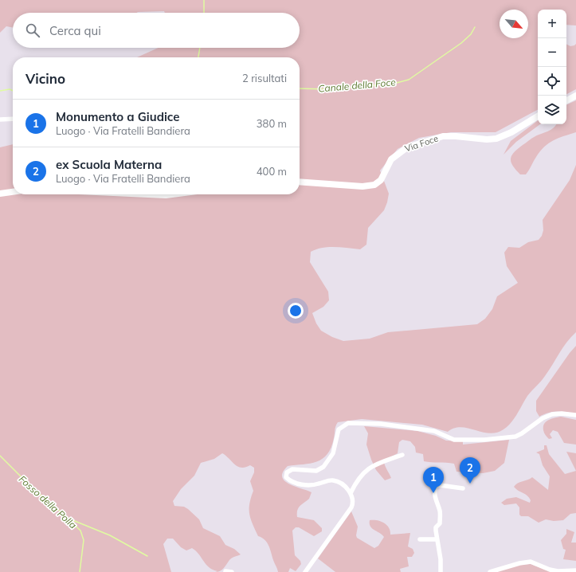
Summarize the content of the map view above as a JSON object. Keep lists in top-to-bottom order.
{
  "streets": {
    "main road": ["Via Foce"]
  },
  "water": ["Canale della Foce", "Fosso della Polla"],
  "north": "bottom right",
  "page": {
    "map_buttons": ["+", "−"],
    "search": "Cerca qui",
    "heading": ["Vicino", "2 risultati"],
    "list": [
      {
        "mark": "1",
        "name": "Monumento a Giudice",
        "note": "Luogo · Via Fratelli Bandiera",
        "value": "380 m"
      },
      {
        "mark": "2",
        "name": "ex Scuola Materna",
        "note": "Luogo · Via Fratelli Bandiera",
        "value": "400 m"
      }
    ],
    "pins": ["2", "1"]
  }
}
